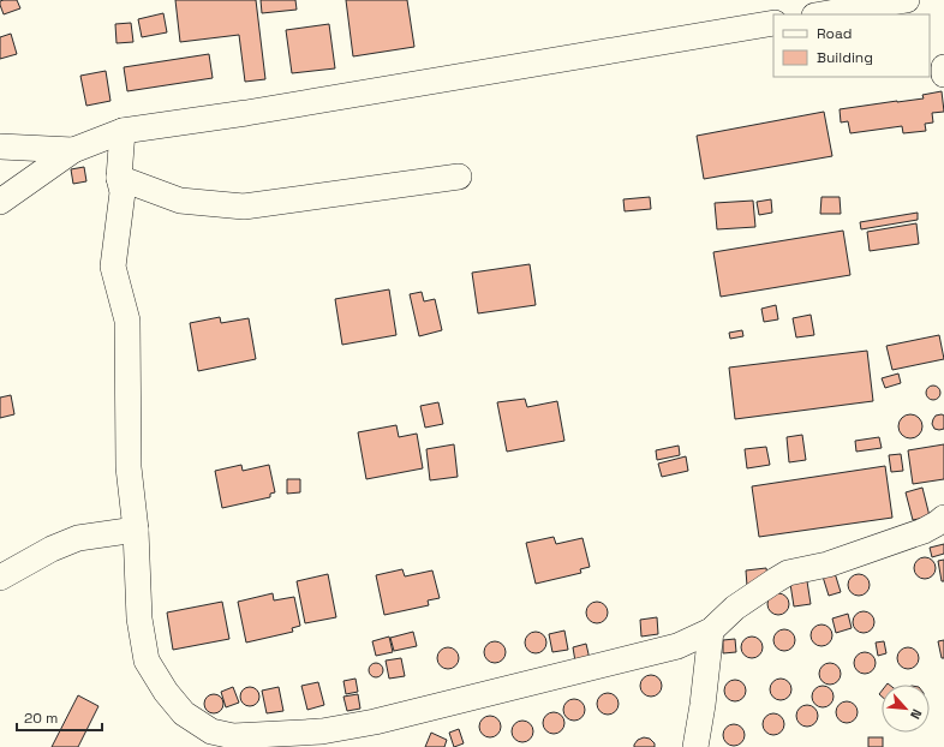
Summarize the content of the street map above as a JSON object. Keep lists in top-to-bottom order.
{
  "legend": ["Road", "Building"],
  "scale_bar": "20 m",
  "north": "bottom right"
}
